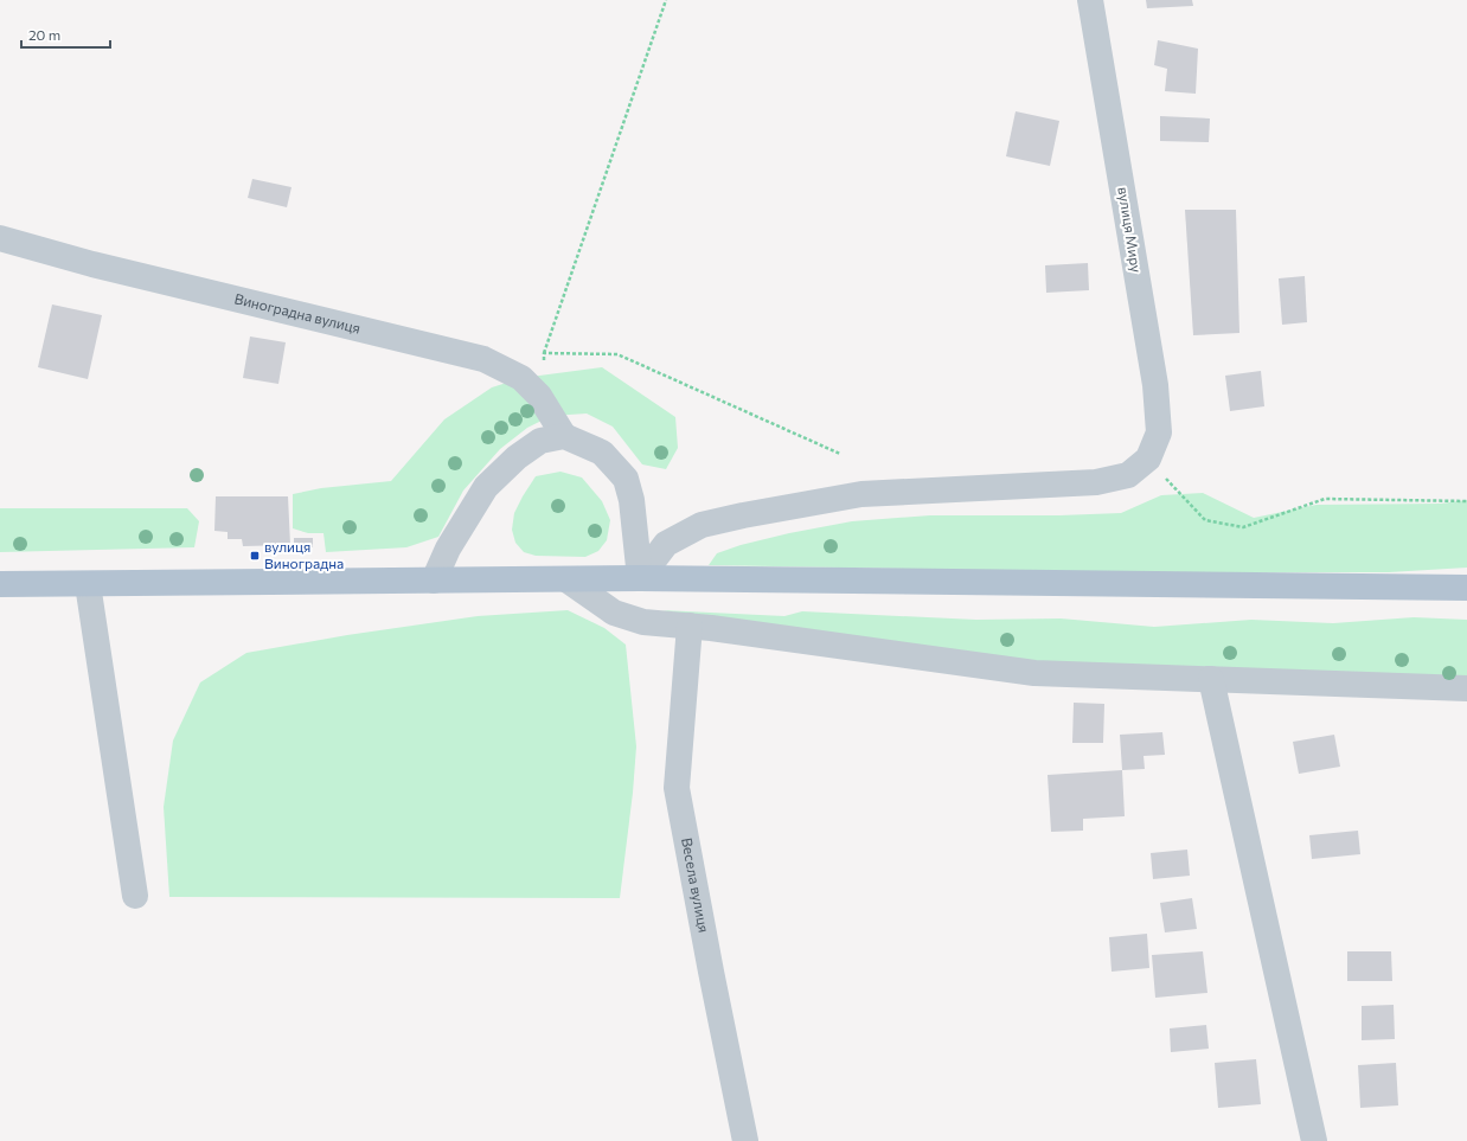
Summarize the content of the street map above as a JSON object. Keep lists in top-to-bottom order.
{
  "streets": {
    "street": ["вулиця Миру", "Виноградна вулиця", "Весела вулиця"]
  },
  "places": {
    "transit": ["вулиця Виноградна"]
  },
  "scale_bar": "20 m"
}
